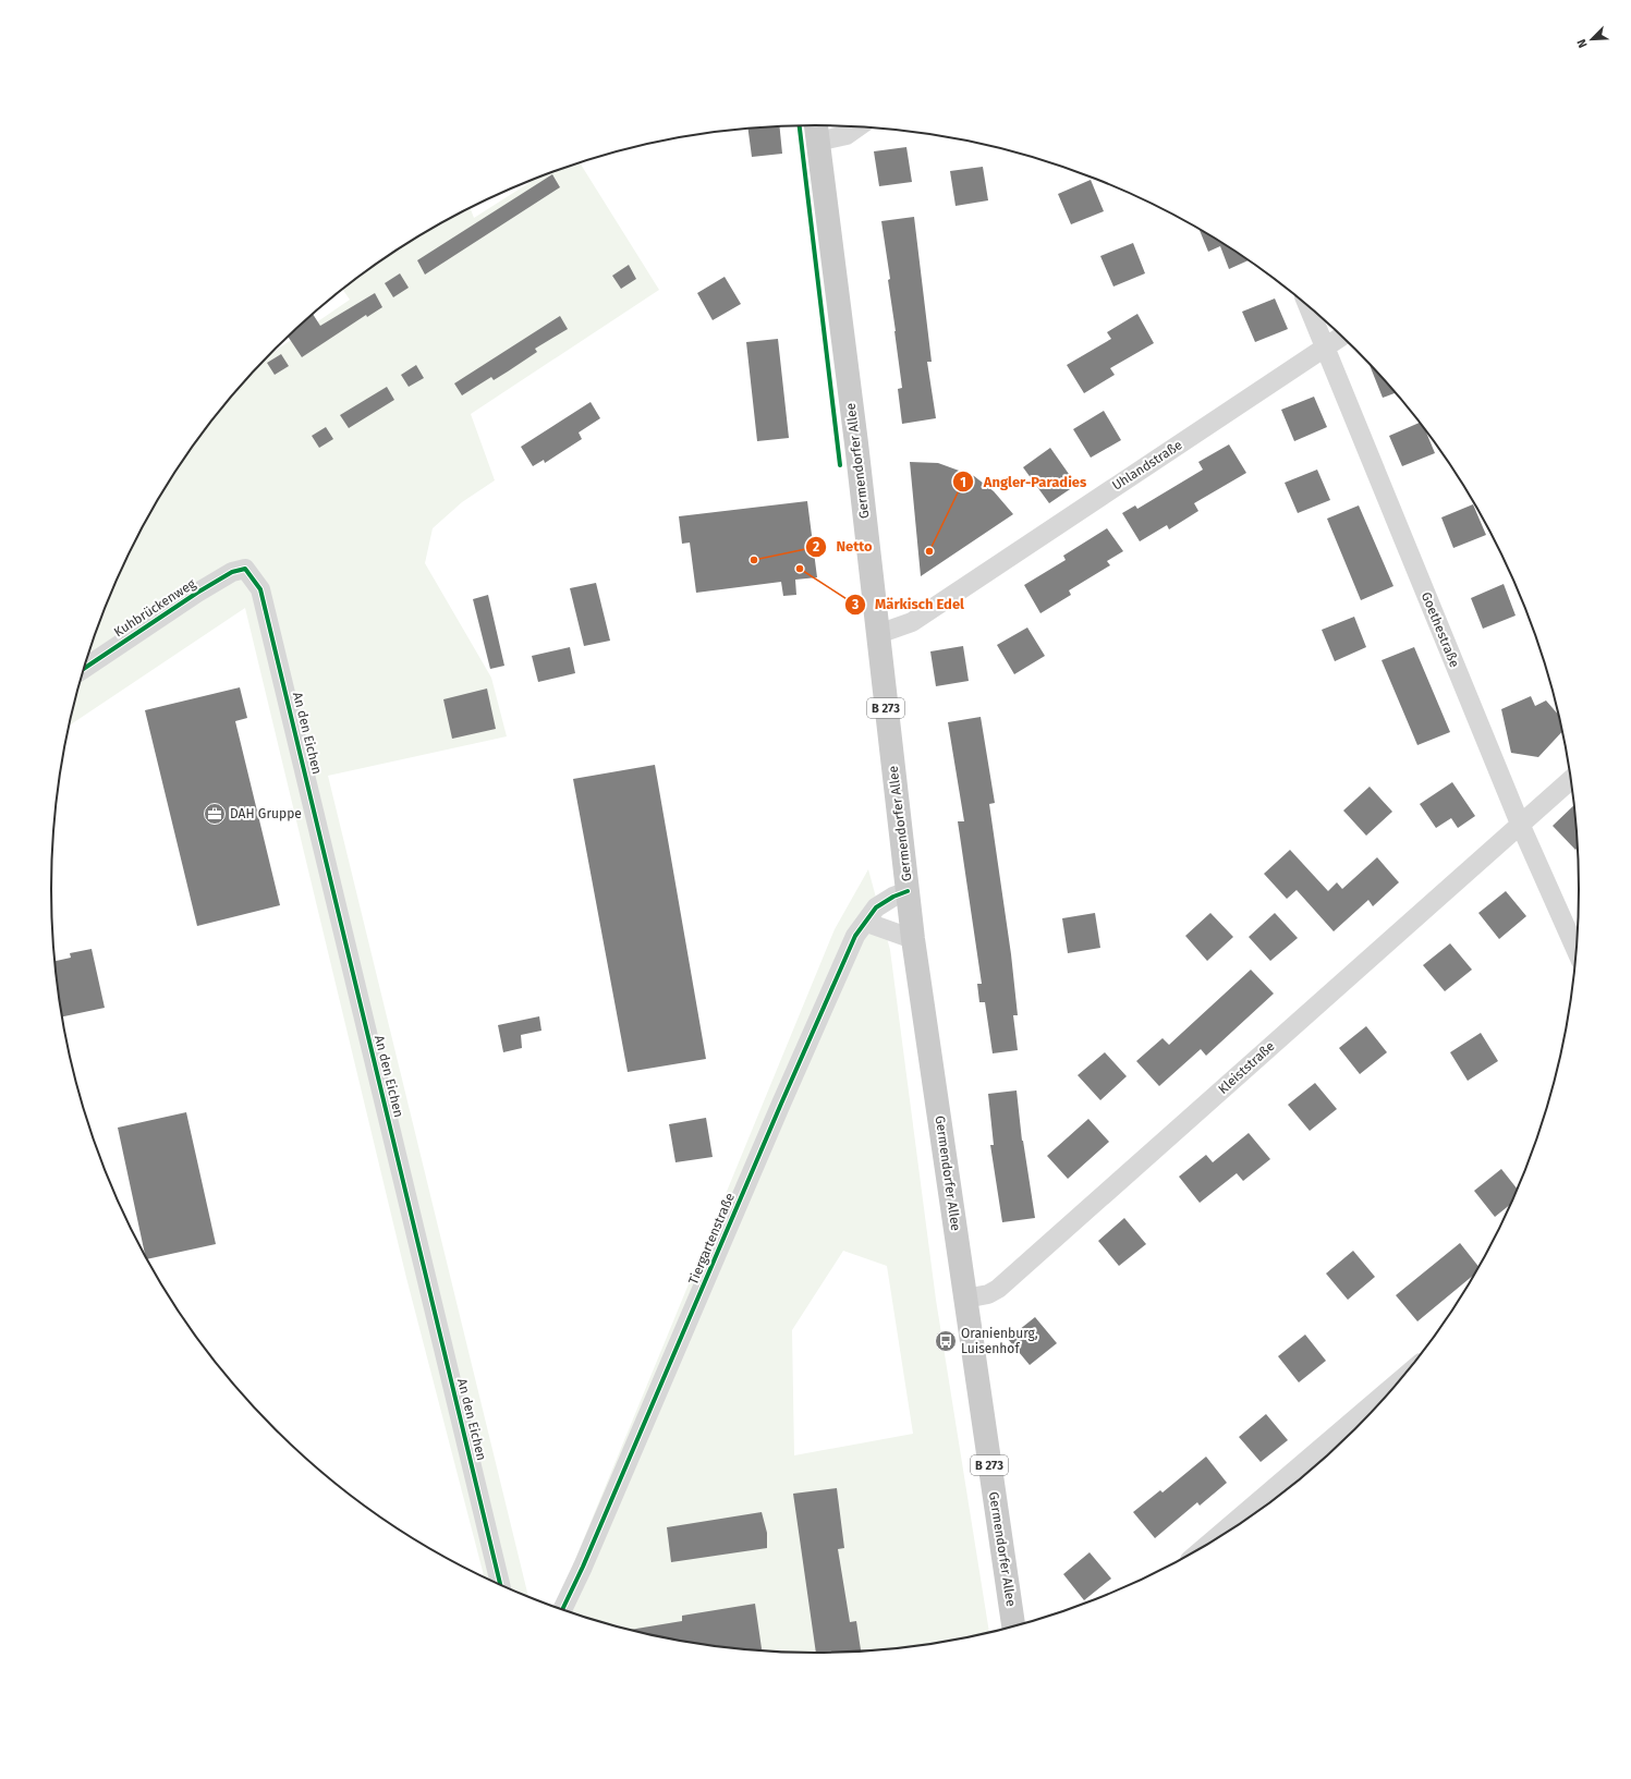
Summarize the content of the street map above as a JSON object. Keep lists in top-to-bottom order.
{
  "streets": {
    "main road": ["Germendorfer Allee", "B 273"],
    "street": [
      "Uhlandstraße",
      "Kuhbrückenweg",
      "Goethestraße",
      "An den Eichen",
      "Kleiststraße",
      "Tiergartenstraße"
    ]
  },
  "crossings": [
    ["Germendorfer Allee", "Uhlandstraße"],
    ["Germendorfer Allee", "Kleiststraße"],
    ["Germendorfer Allee", "Tiergartenstraße"],
    ["Uhlandstraße", "Goethestraße"],
    ["Kuhbrückenweg", "An den Eichen"],
    ["Goethestraße", "Kleiststraße"]
  ],
  "places": {
    "other": ["Angler-Paradies", "Netto", "Märkisch Edel"],
    "office": ["DAH Gruppe"],
    "bus stop": ["Oranienburg, Luisenhof"]
  },
  "north": "bottom left"
}
